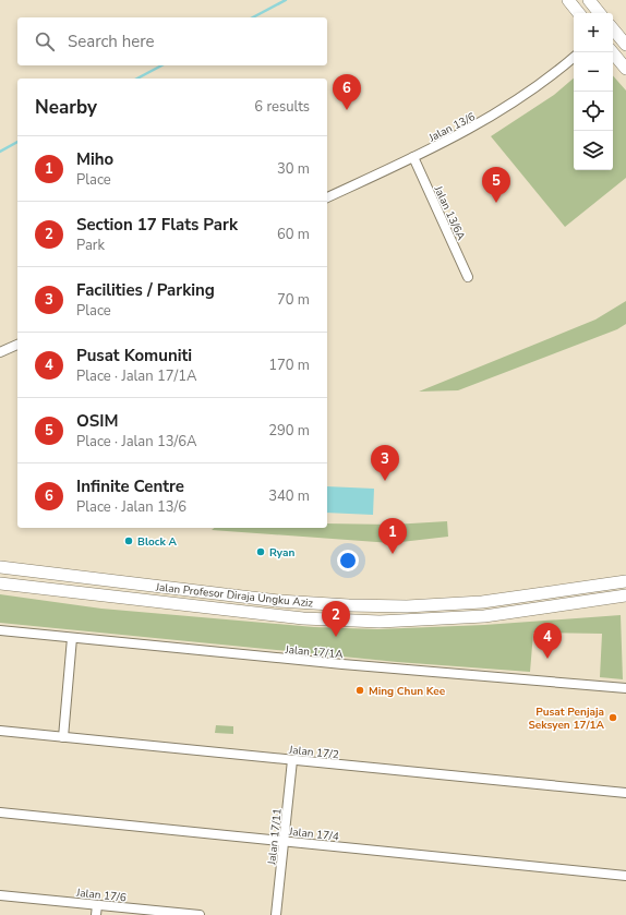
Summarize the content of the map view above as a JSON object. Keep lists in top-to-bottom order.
{
  "streets": {
    "main road": ["Jalan Profesor Diraja Ungku Aziz"],
    "street": [
      "Jalan 13/6",
      "Jalan 13/6A",
      "Jalan 17/1A",
      "Jalan 17/2",
      "Jalan 17/4",
      "Jalan 17/11",
      "Jalan 17/6"
    ]
  },
  "crossings": [
    ["Jalan 13/6", "Jalan 13/6A"],
    ["Jalan 17/2", "Jalan 17/11"],
    ["Jalan 17/4", "Jalan 17/11"]
  ],
  "places": [
    "Block A",
    "Ryan",
    "Ming Chun Kee",
    "Pusat Penjaja Seksyen 17/1A"
  ],
  "page": {
    "map_buttons": ["+", "−"],
    "search": "Search here",
    "pins": [
      "6",
      "5",
      "3",
      "1",
      "2",
      "4"
    ],
    "heading": ["Nearby", "6 results"],
    "list": [
      {
        "mark": "1",
        "name": "Miho",
        "note": "Place",
        "value": "30 m"
      },
      {
        "mark": "2",
        "name": "Section 17 Flats Park",
        "note": "Park",
        "value": "60 m"
      },
      {
        "mark": "3",
        "name": "Facilities / Parking",
        "note": "Place",
        "value": "70 m"
      },
      {
        "mark": "4",
        "name": "Pusat Komuniti",
        "note": "Place · Jalan 17/1A",
        "value": "170 m"
      },
      {
        "mark": "5",
        "name": "OSIM",
        "note": "Place · Jalan 13/6A",
        "value": "290 m"
      },
      {
        "mark": "6",
        "name": "Infinite Centre",
        "note": "Place · Jalan 13/6",
        "value": "340 m"
      }
    ]
  }
}
